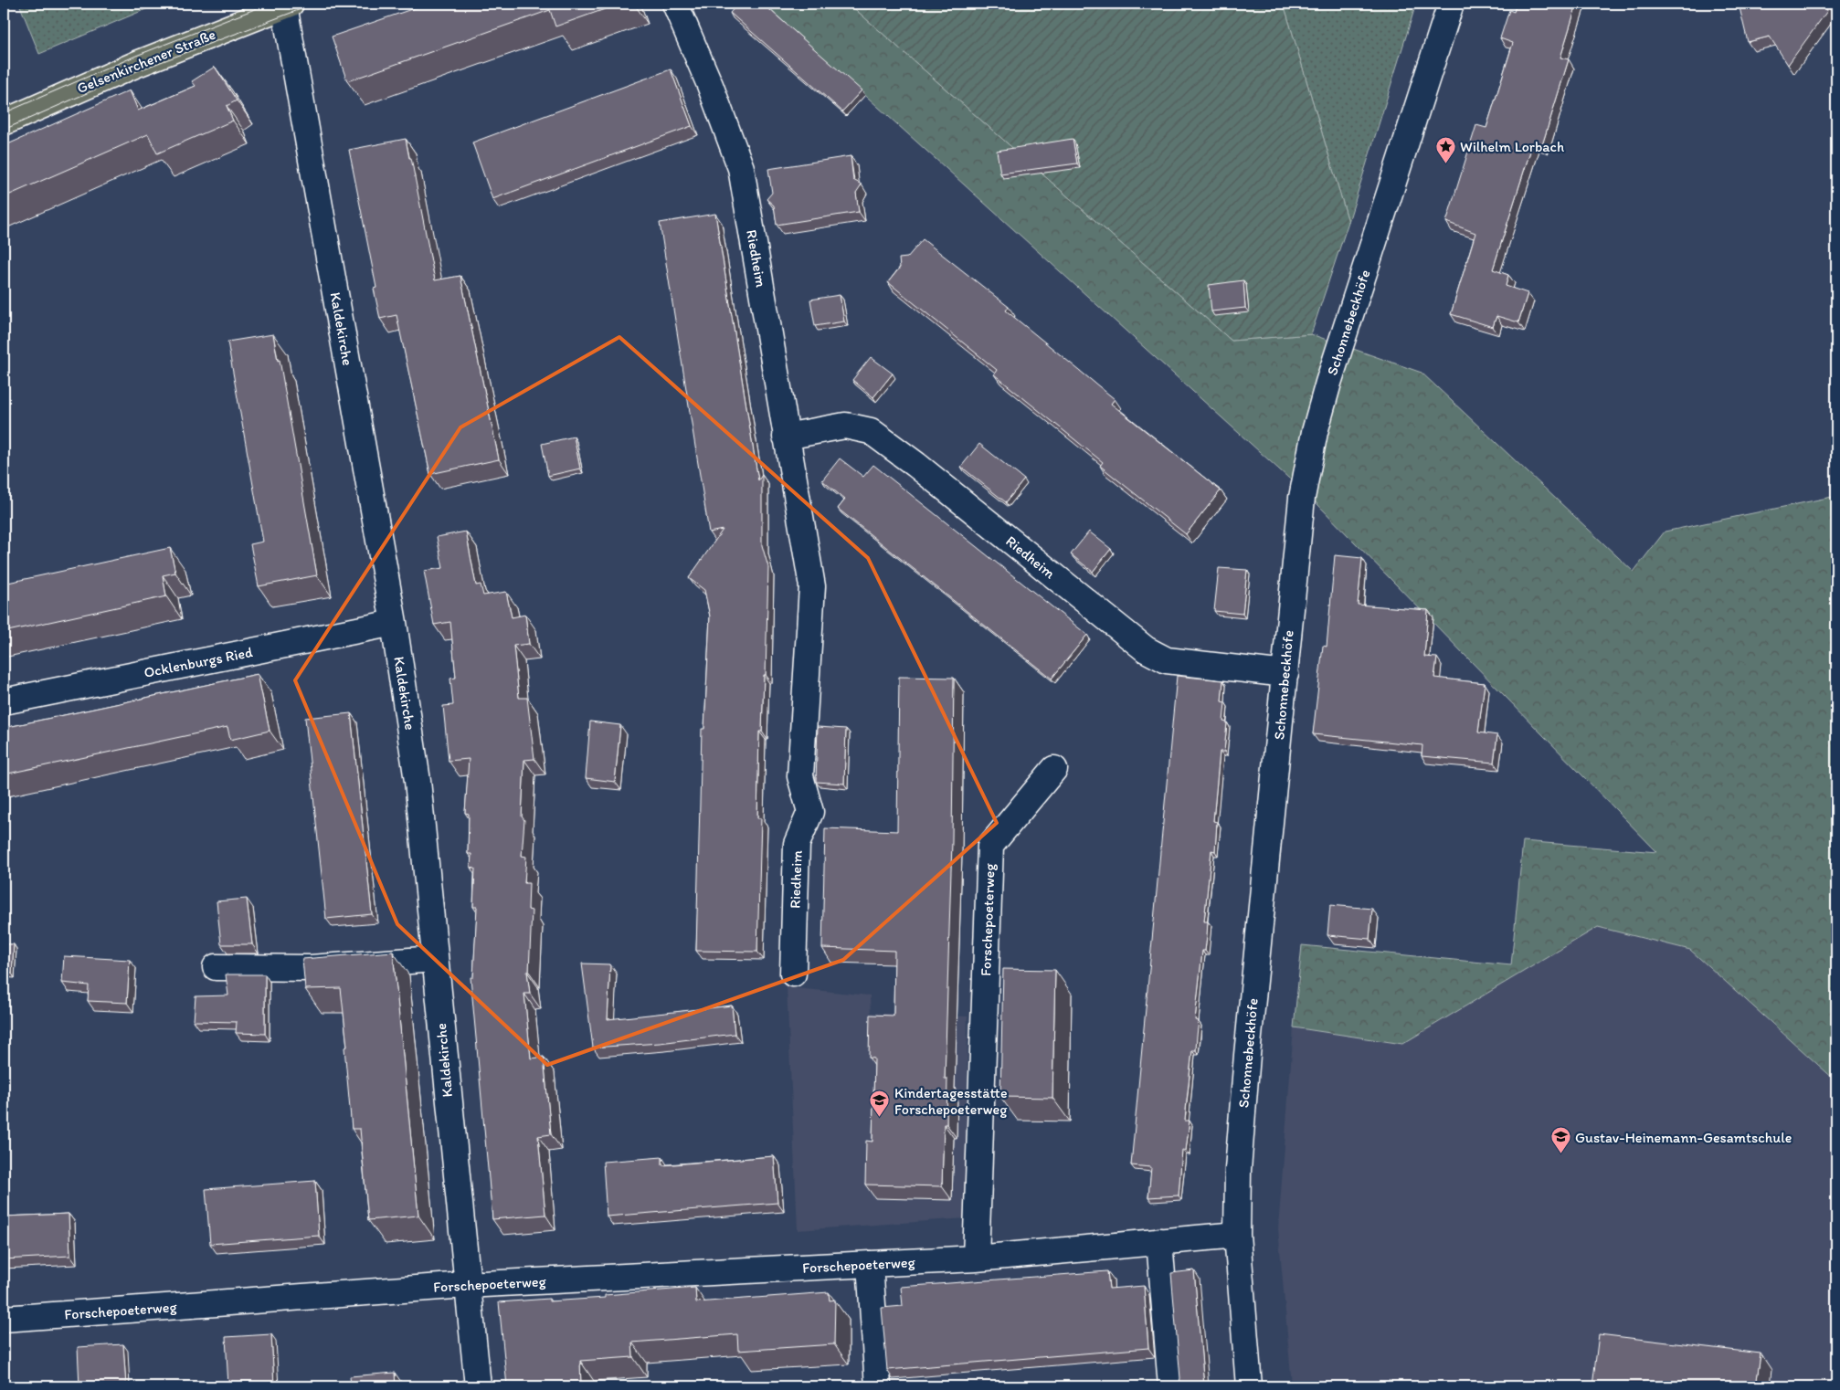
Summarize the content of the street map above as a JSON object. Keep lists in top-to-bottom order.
{
  "streets": {
    "main road": ["Gelsenkirchener Straße"],
    "street": [
      "Riedheim",
      "Schonnebeckhöfe",
      "Kaldekirche",
      "Ocklenburgs Ried",
      "Forschepoeterweg"
    ]
  },
  "crossings": [
    ["Gelsenkirchener Straße", "Kaldekirche"],
    ["Riedheim", "Schonnebeckhöfe"],
    ["Schonnebeckhöfe", "Forschepoeterweg"],
    ["Kaldekirche", "Ocklenburgs Ried"],
    ["Kaldekirche", "Forschepoeterweg"]
  ],
  "places": {
    "place": ["Wilhelm Lorbach"],
    "school or university": ["Kindertagesstätte Forschepoeterweg", "Gustav-Heinemann-Gesamtschule"]
  }
}
